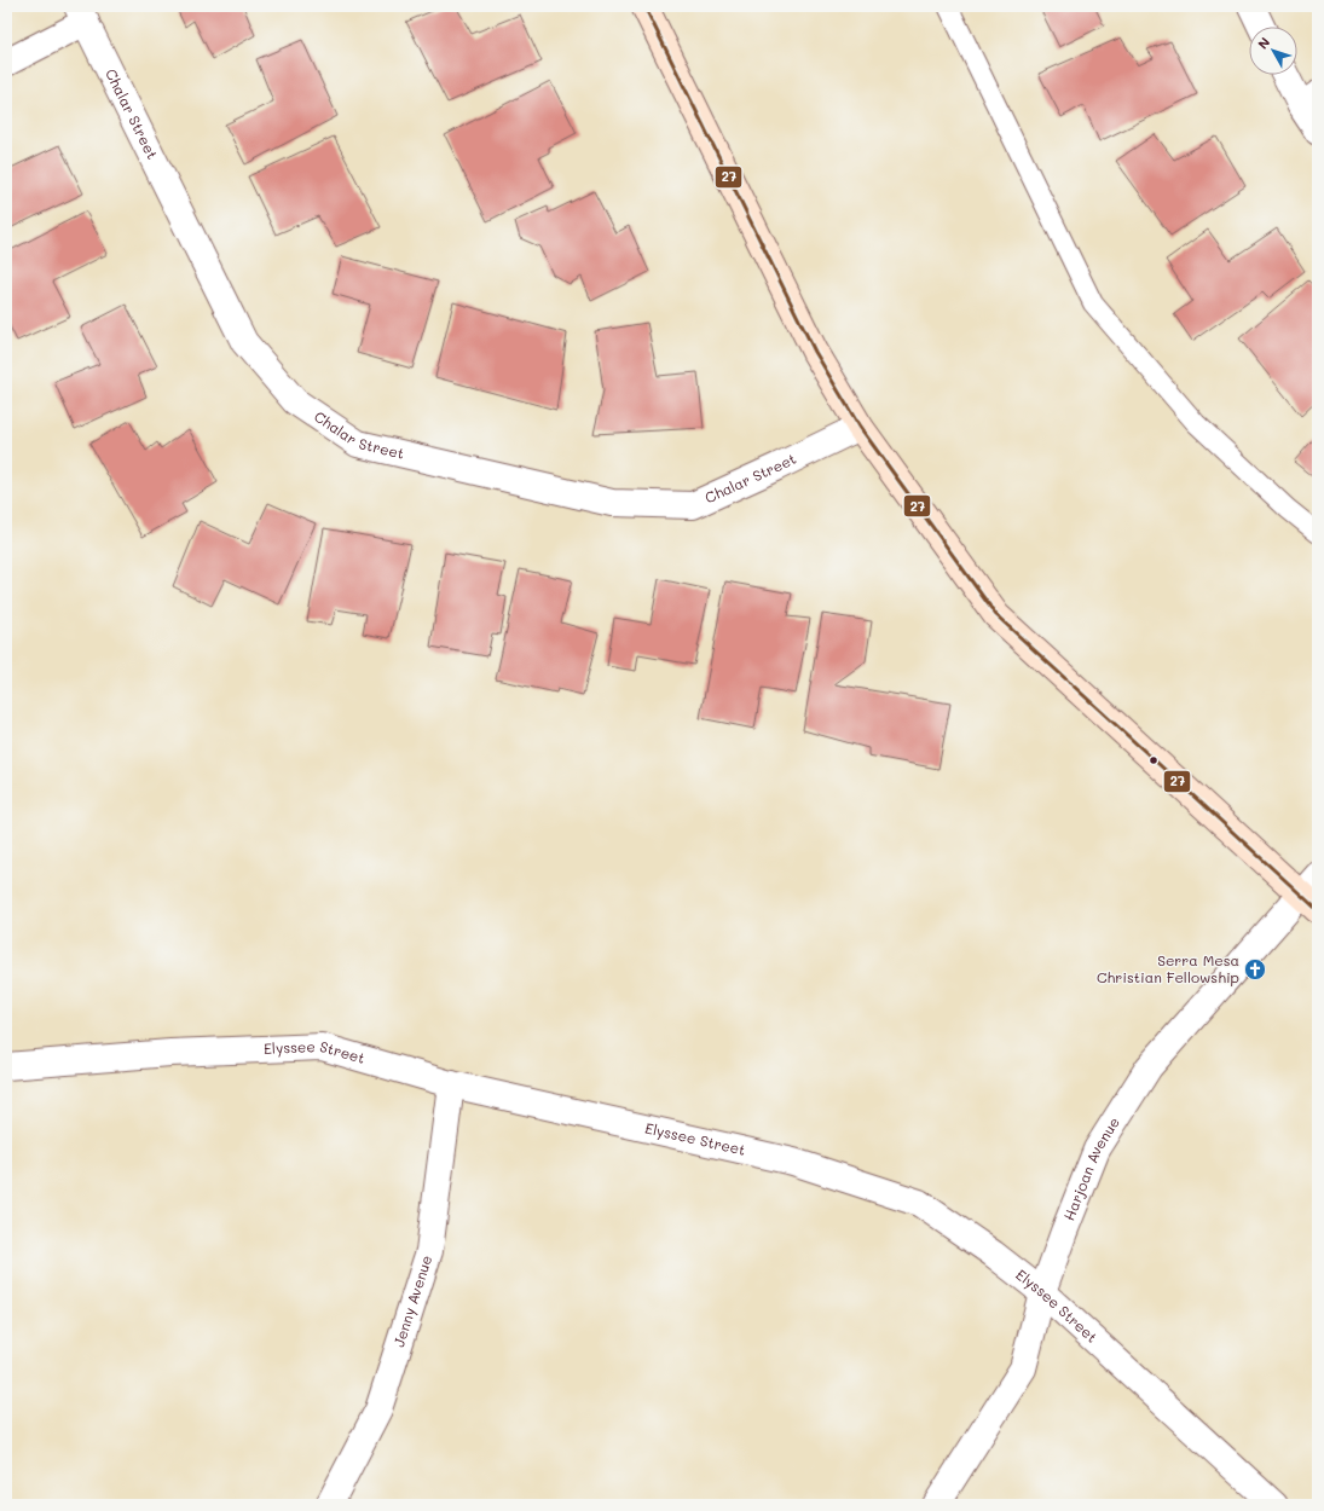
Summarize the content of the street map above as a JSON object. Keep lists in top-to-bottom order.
{
  "streets": {
    "street": [
      "Chalar Street",
      "Elyssee Street",
      "Harjoan Avenue",
      "Jenny Avenue"
    ]
  },
  "crossings": [
    ["Elyssee Street", "Harjoan Avenue"],
    ["Elyssee Street", "Jenny Avenue"]
  ],
  "places": {
    "church": ["Serra Mesa Christian Fellowship"]
  },
  "lines": ["transit line 27"],
  "north": "top left"
}
